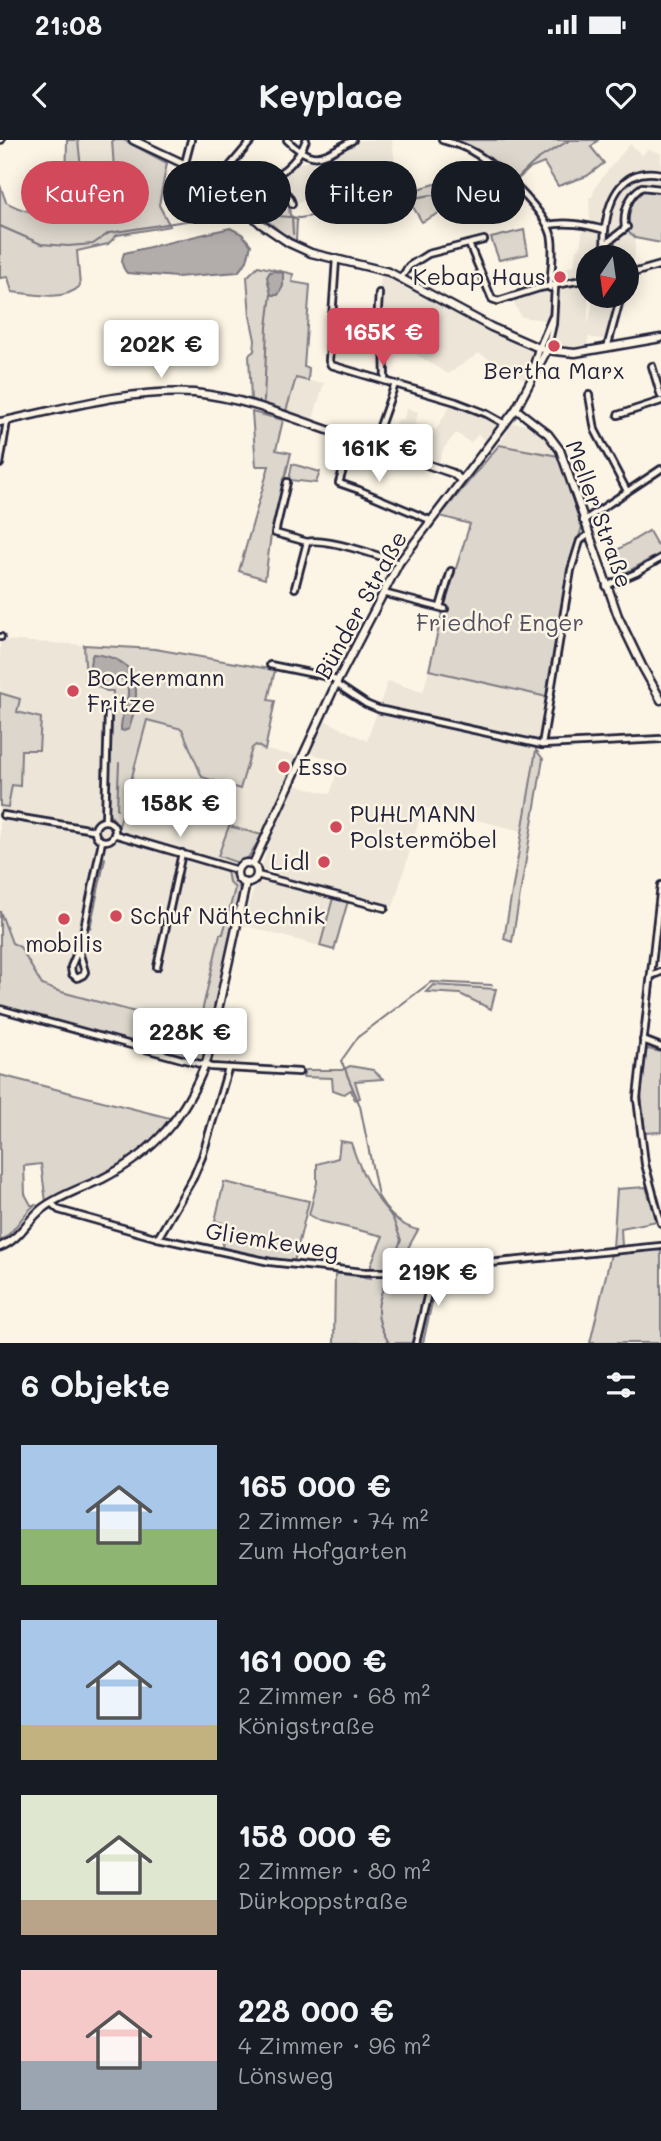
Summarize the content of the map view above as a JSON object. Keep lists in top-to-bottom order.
{
  "streets": {
    "street": ["Meller Straße", "Bünder Straße", "Gliemkeweg"]
  },
  "crossings": [
    ["Meller Straße", "Bünder Straße"]
  ],
  "parks": ["Friedhof Enger"],
  "places": [
    "Kebap Haus",
    "Bertha Marx",
    "Bockermann Fritze",
    "Esso",
    "PUHLMANN Polstermöbel",
    "Lidl",
    "Schuf Nähtechnik",
    "mobilis"
  ],
  "north": "bottom",
  "page": {
    "status": "21:08",
    "header": "Keyplace",
    "chip": [
      "Kaufen",
      "Mieten",
      "Filter",
      "Neu"
    ],
    "price": [
      "165K €",
      "202K €",
      "161K €",
      "158K €",
      "228K €",
      "219K €"
    ],
    "heading": "6 Objekte",
    "list": [
      {
        "name": "165 000 €",
        "note": "2 Zimmer · 74 m² · Zum Hofgarten"
      },
      {
        "name": "161 000 €",
        "note": "2 Zimmer · 68 m² · Königstraße"
      },
      {
        "name": "158 000 €",
        "note": "2 Zimmer · 80 m² · Dürkoppstraße"
      },
      {
        "name": "228 000 €",
        "note": "4 Zimmer · 96 m² · Lönsweg"
      }
    ]
  }
}
